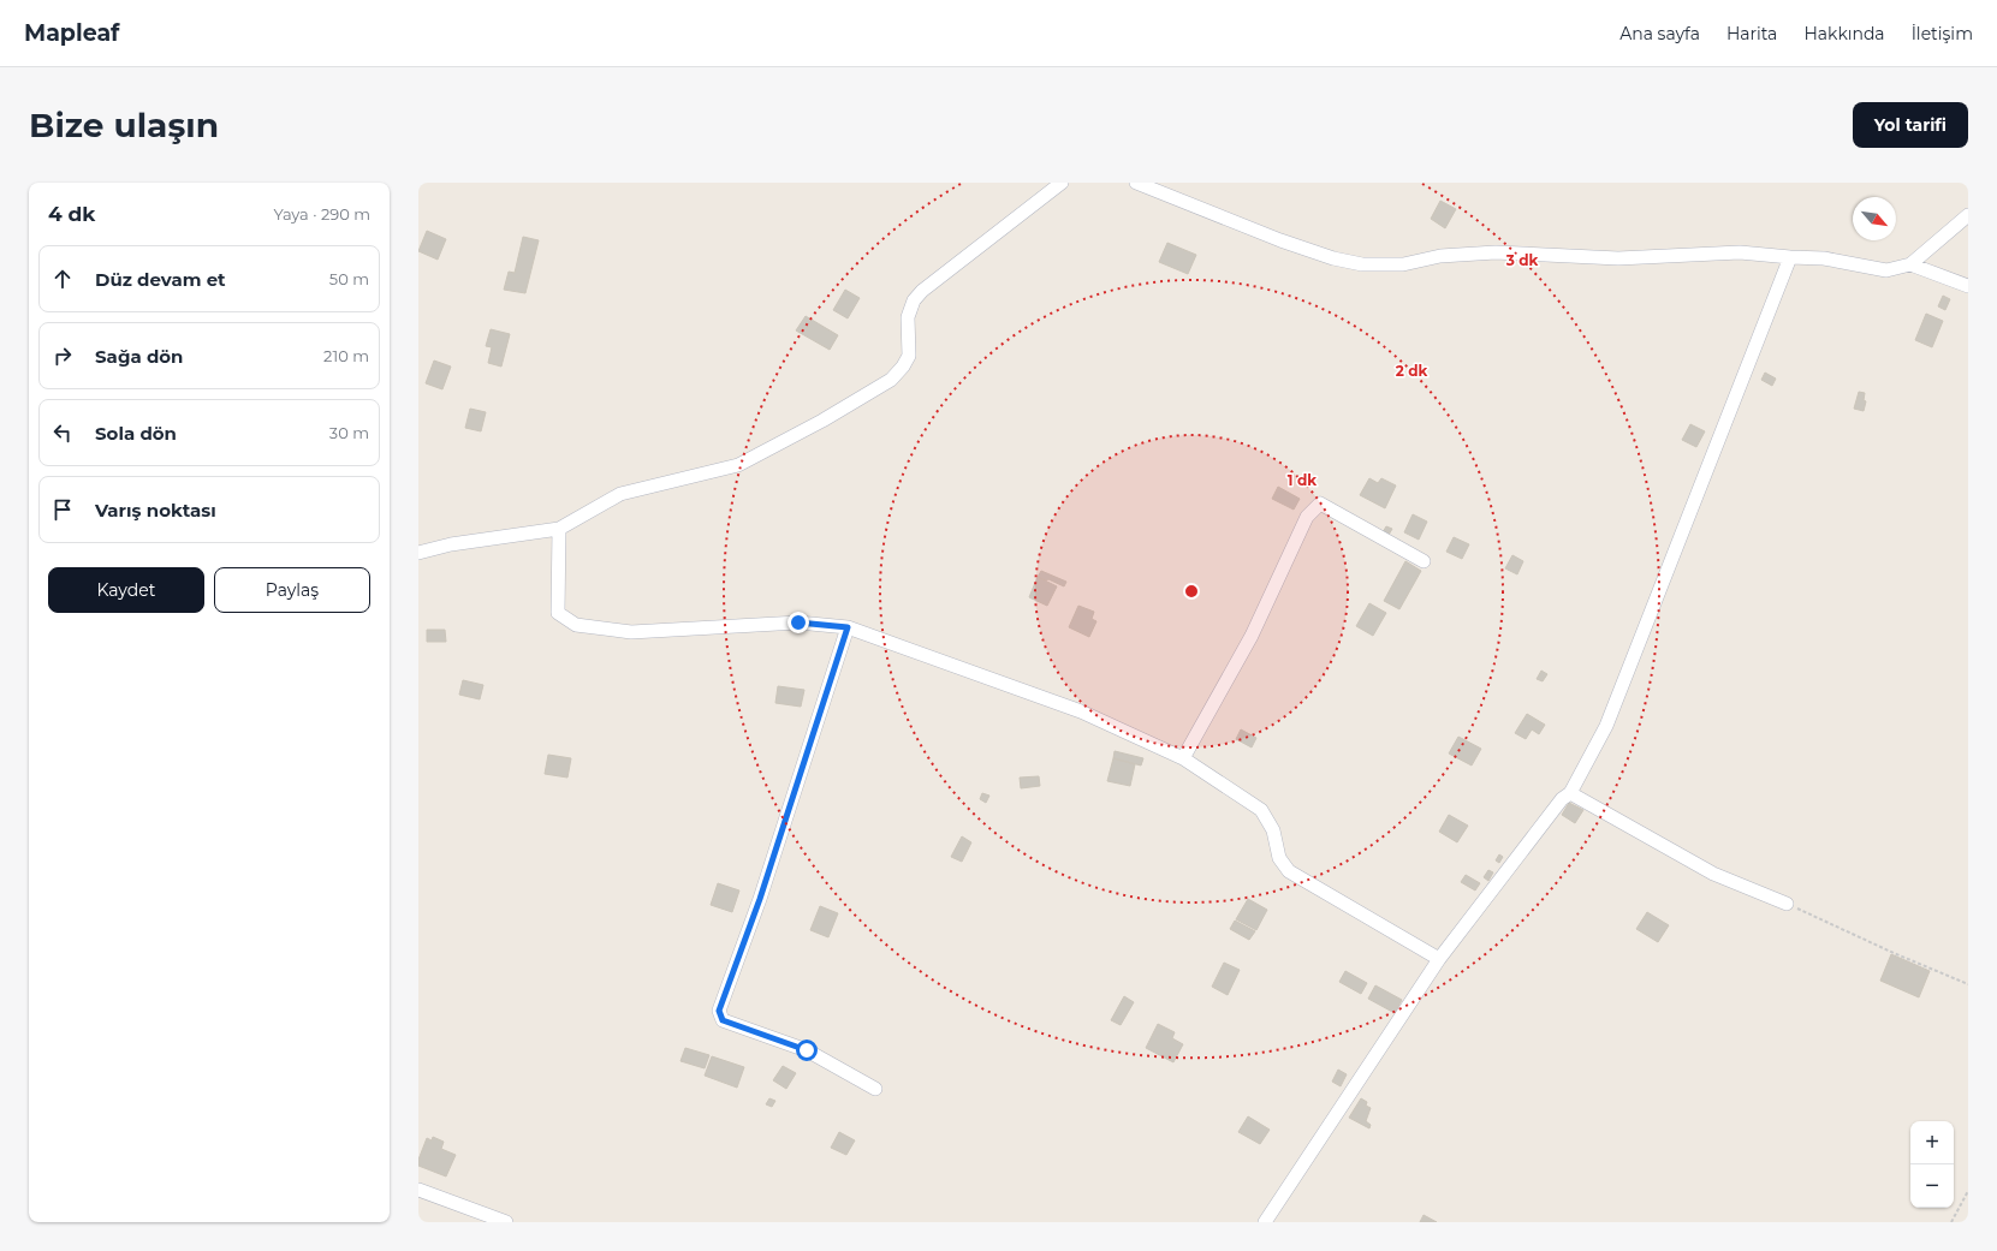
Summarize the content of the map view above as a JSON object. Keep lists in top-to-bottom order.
{
  "north": "bottom right",
  "page": {
    "header": "Mapleaf",
    "nav": [
      "Ana sayfa",
      "Harita",
      "Hakkında",
      "İletişim"
    ],
    "buttons": [
      "Yol tarifi",
      ["Kaydet", "Paylaş"]
    ],
    "title": "Bize ulaşın",
    "heading": ["4 dk", "Yaya · 290 m"],
    "list": [
      ["Düz devam et", "50 m"],
      ["Sağa dön", "210 m"],
      ["Sola dön", "30 m"],
      "Varış noktası"
    ],
    "map_buttons": ["+", "−"]
  },
  "rings": ["3 dk", "2 dk", "1 dk"]
}
